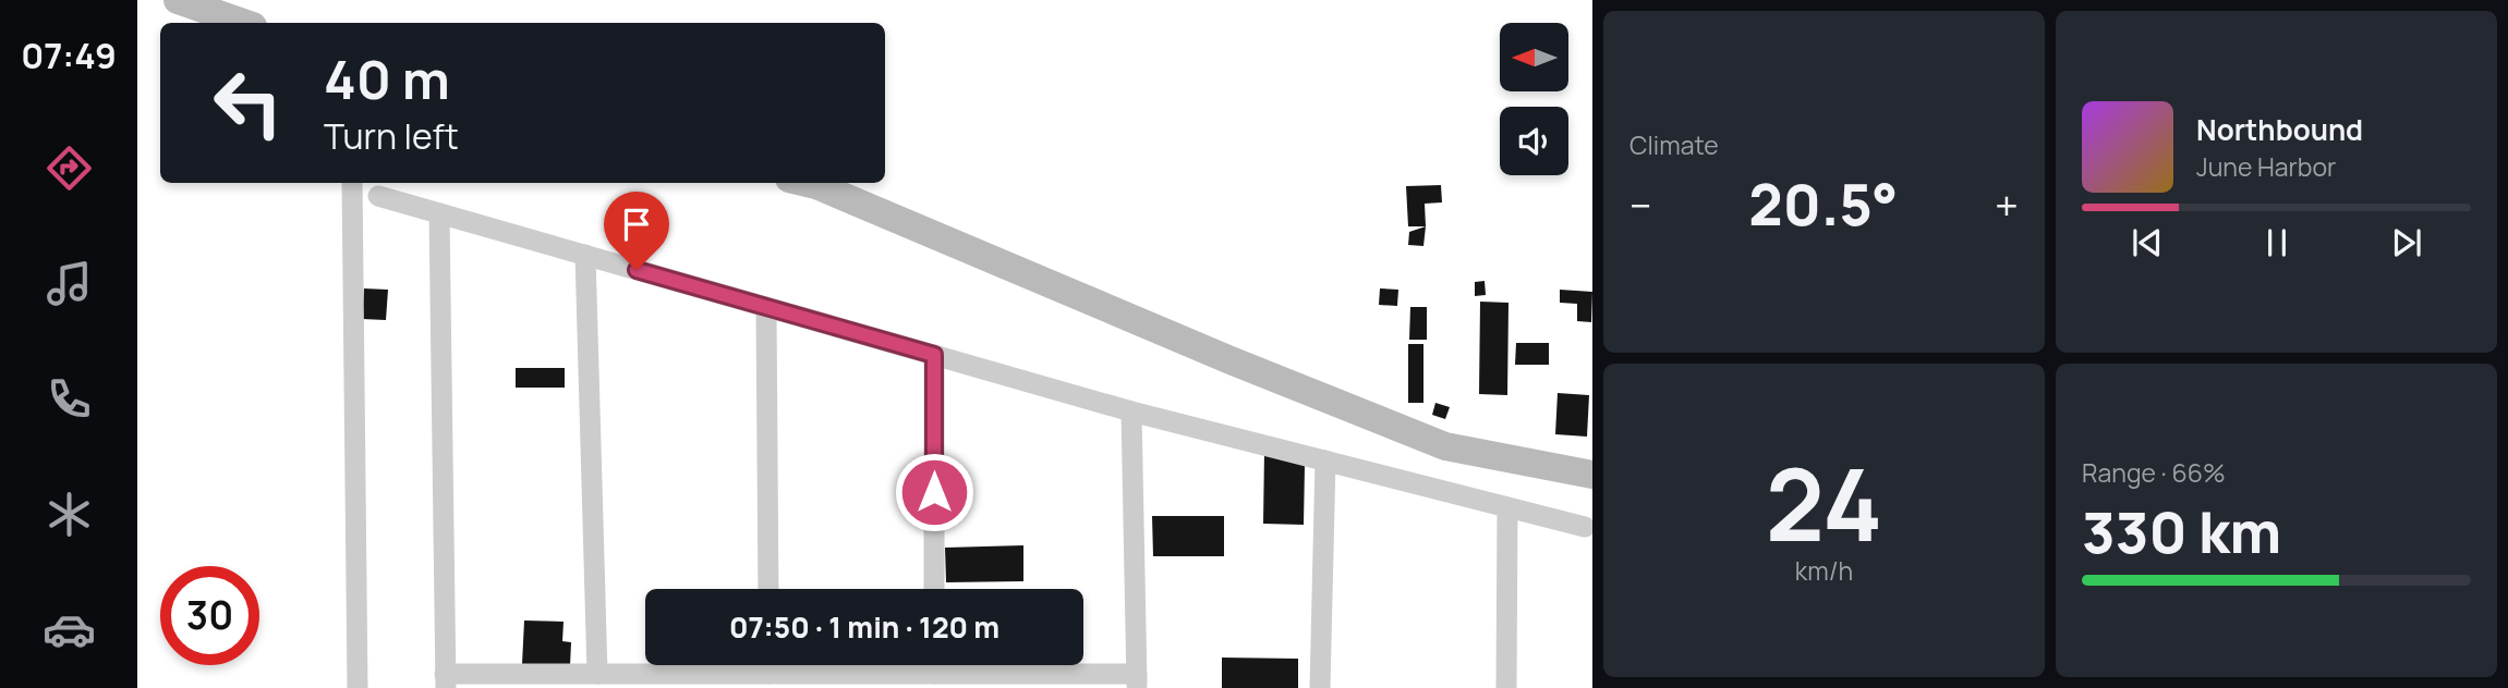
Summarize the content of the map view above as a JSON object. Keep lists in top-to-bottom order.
{
  "north": "left",
  "page": {
    "tabs": "07:49",
    "tile": [
      "Climate",
      ["24", "km/h"],
      ["Range · 66%", "330 km"]
    ],
    "turn": ["40 m", "Turn left"],
    "song": ["Northbound", "June Harbor"],
    "heat": ["−", "20.5°", "+"],
    "limit": "30",
    "trip": "07:50 · 1 min · 120 m"
  }
}
